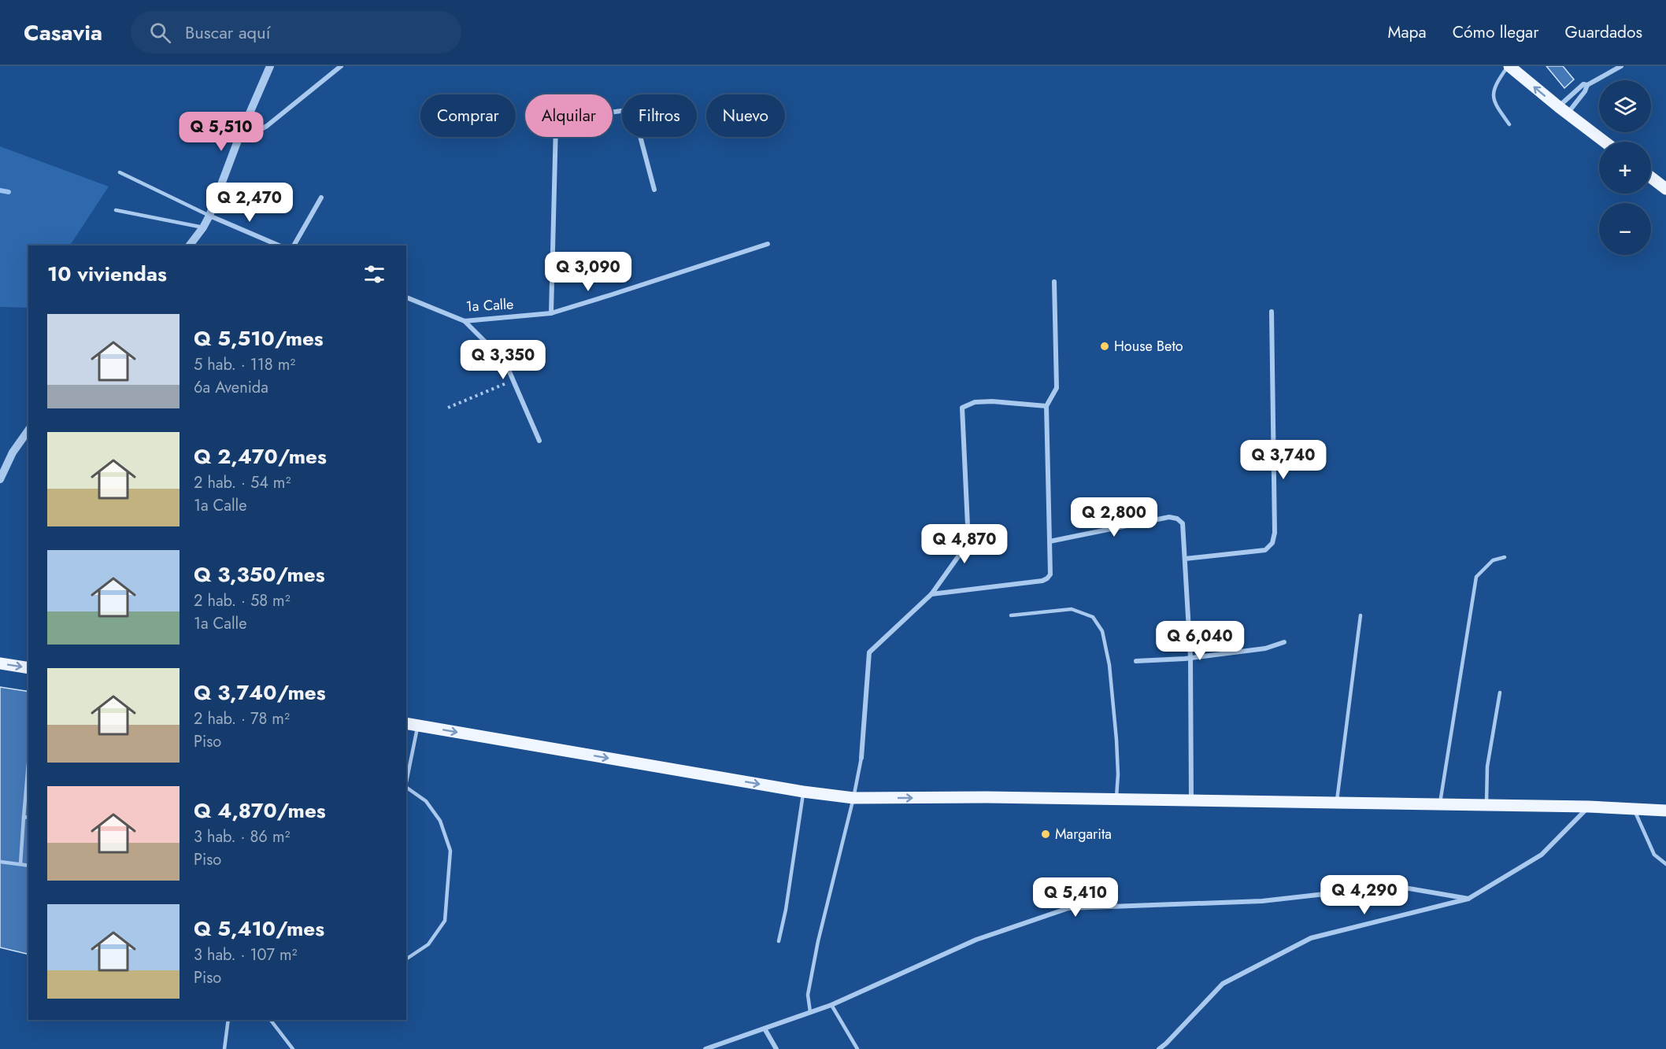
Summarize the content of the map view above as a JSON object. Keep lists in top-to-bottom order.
{
  "streets": {
    "street": ["1a Calle"]
  },
  "places": ["House Beto", "Margarita"],
  "page": {
    "header": "Casavia",
    "search": "Buscar aquí",
    "nav": ["Mapa", "Cómo llegar", "Guardados"],
    "map_buttons": ["+", "−"],
    "chip": [
      "Comprar",
      "Alquilar",
      "Filtros",
      "Nuevo"
    ],
    "price": [
      "Q 5,510",
      "Q 2,470",
      "Q 3,090",
      "Q 3,350",
      "Q 3,740",
      "Q 2,800",
      "Q 4,870",
      "Q 6,040",
      "Q 4,290",
      "Q 5,410"
    ],
    "heading": "10 viviendas",
    "list": [
      {
        "name": "Q 5,510/mes",
        "note": "5 hab. · 118 m² · 6a Avenida"
      },
      {
        "name": "Q 2,470/mes",
        "note": "2 hab. · 54 m² · 1a Calle"
      },
      {
        "name": "Q 3,350/mes",
        "note": "2 hab. · 58 m² · 1a Calle"
      },
      {
        "name": "Q 3,740/mes",
        "note": "2 hab. · 78 m² · Piso"
      },
      {
        "name": "Q 4,870/mes",
        "note": "3 hab. · 86 m² · Piso"
      },
      {
        "name": "Q 5,410/mes",
        "note": "3 hab. · 107 m² · Piso"
      }
    ]
  }
}
